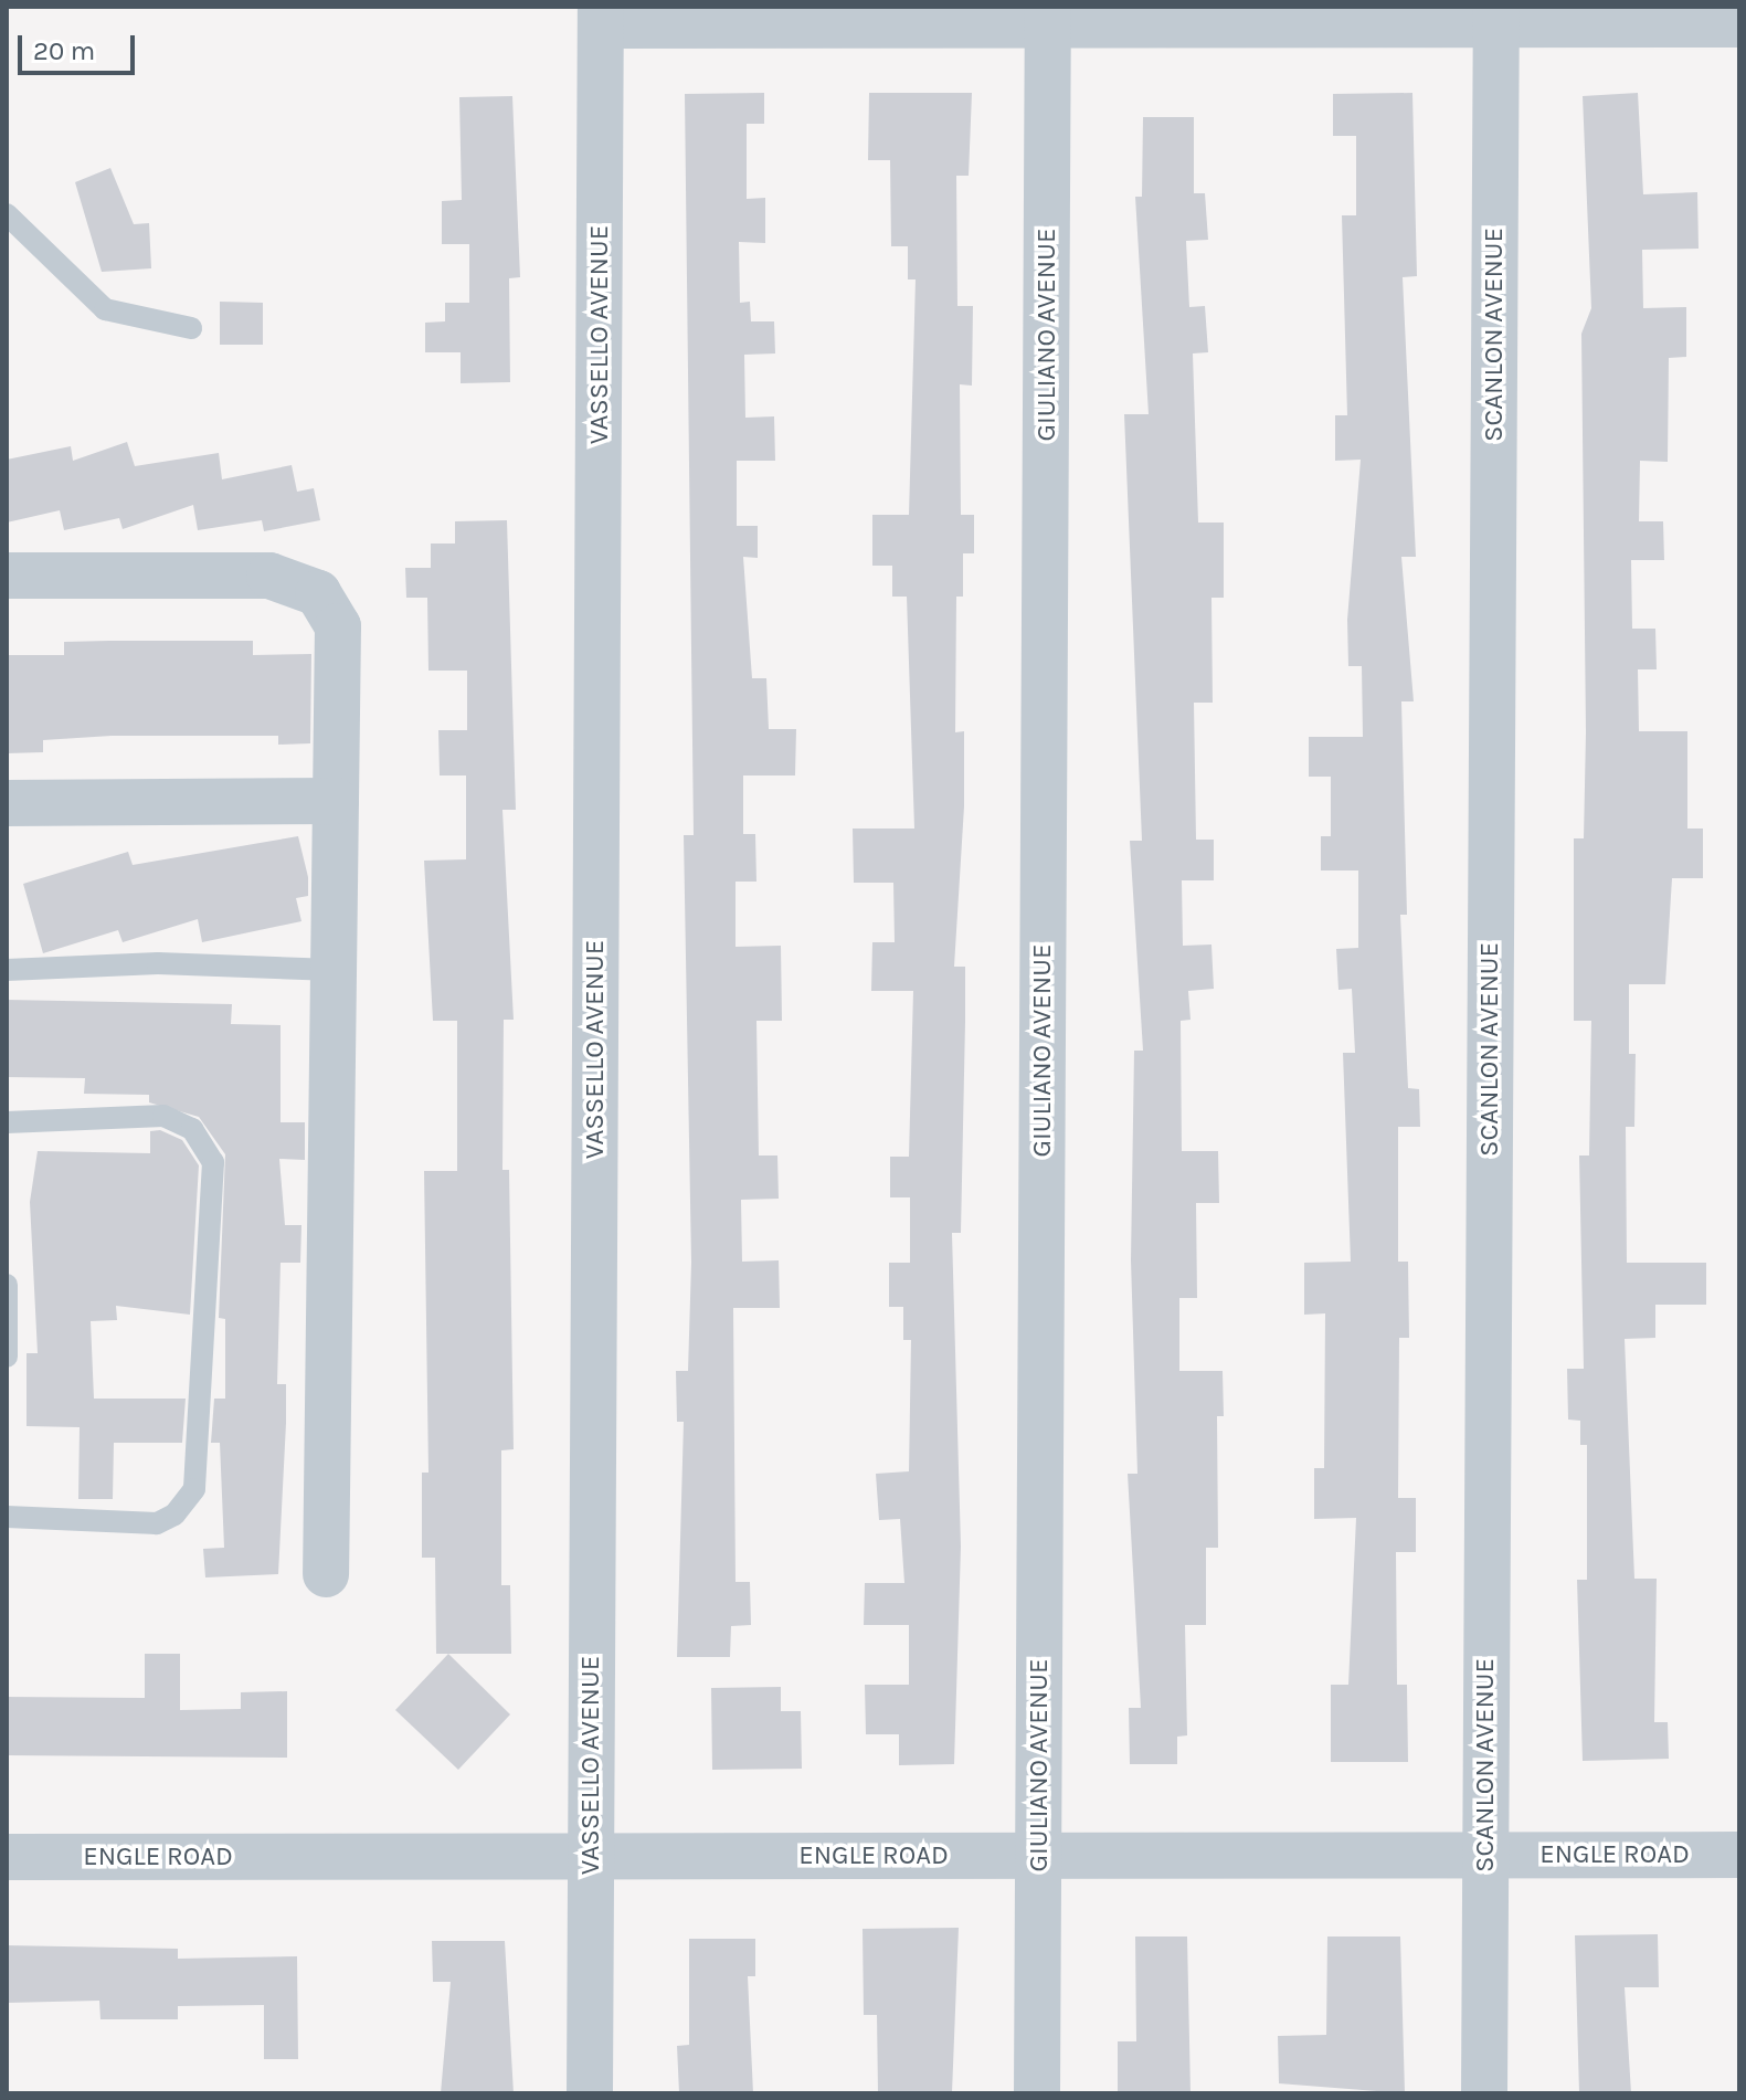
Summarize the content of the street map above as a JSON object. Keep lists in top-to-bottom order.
{
  "streets": {
    "street": [
      "VASSELLO AVENUE",
      "GIULIANO AVENUE",
      "SCANLON AVENUE",
      "ENGLE ROAD"
    ]
  },
  "crossings": [
    ["VASSELLO AVENUE", "ENGLE ROAD"],
    ["GIULIANO AVENUE", "ENGLE ROAD"],
    ["SCANLON AVENUE", "ENGLE ROAD"]
  ],
  "scale_bar": "20 m"
}
